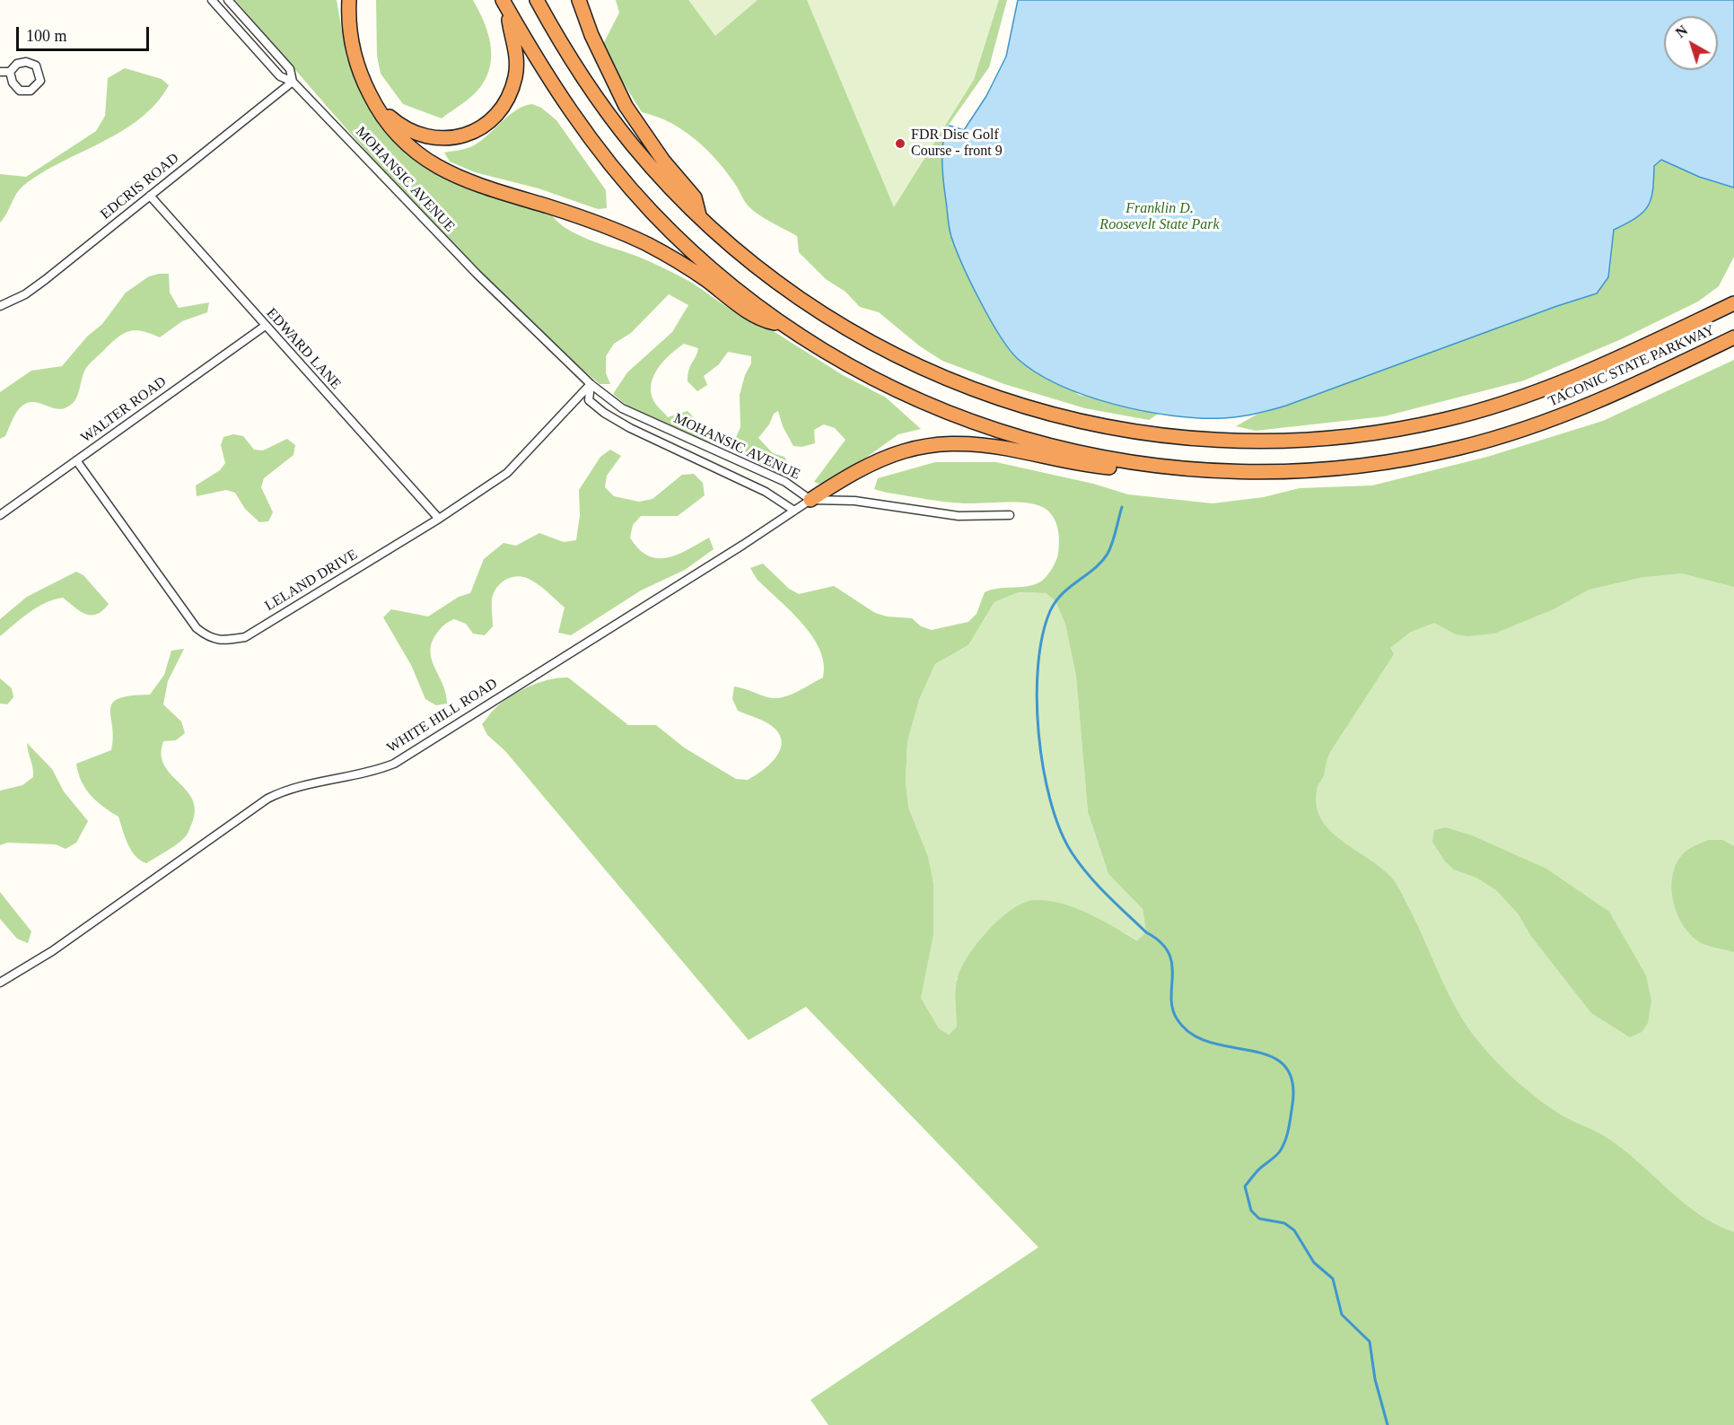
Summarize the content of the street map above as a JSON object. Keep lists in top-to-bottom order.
{
  "streets": {
    "highway": ["TACONIC STATE PARKWAY"],
    "street": [
      "MOHANSIC AVENUE",
      "EDCRIS ROAD",
      "EDWARD LANE",
      "WALTER ROAD",
      "LELAND DRIVE",
      "WHITE HILL ROAD"
    ]
  },
  "crossings": [
    ["MOHANSIC AVENUE", "EDCRIS ROAD"],
    ["MOHANSIC AVENUE", "LELAND DRIVE"],
    ["MOHANSIC AVENUE", "WHITE HILL ROAD"],
    ["EDCRIS ROAD", "EDWARD LANE"],
    ["EDWARD LANE", "WALTER ROAD"],
    ["EDWARD LANE", "LELAND DRIVE"],
    ["WALTER ROAD", "LELAND DRIVE"]
  ],
  "parks": ["Franklin D. Roosevelt State Park"],
  "places": ["FDR Disc Golf Course - front 9"],
  "scale_bar": "100 m",
  "north": "top left"
}
